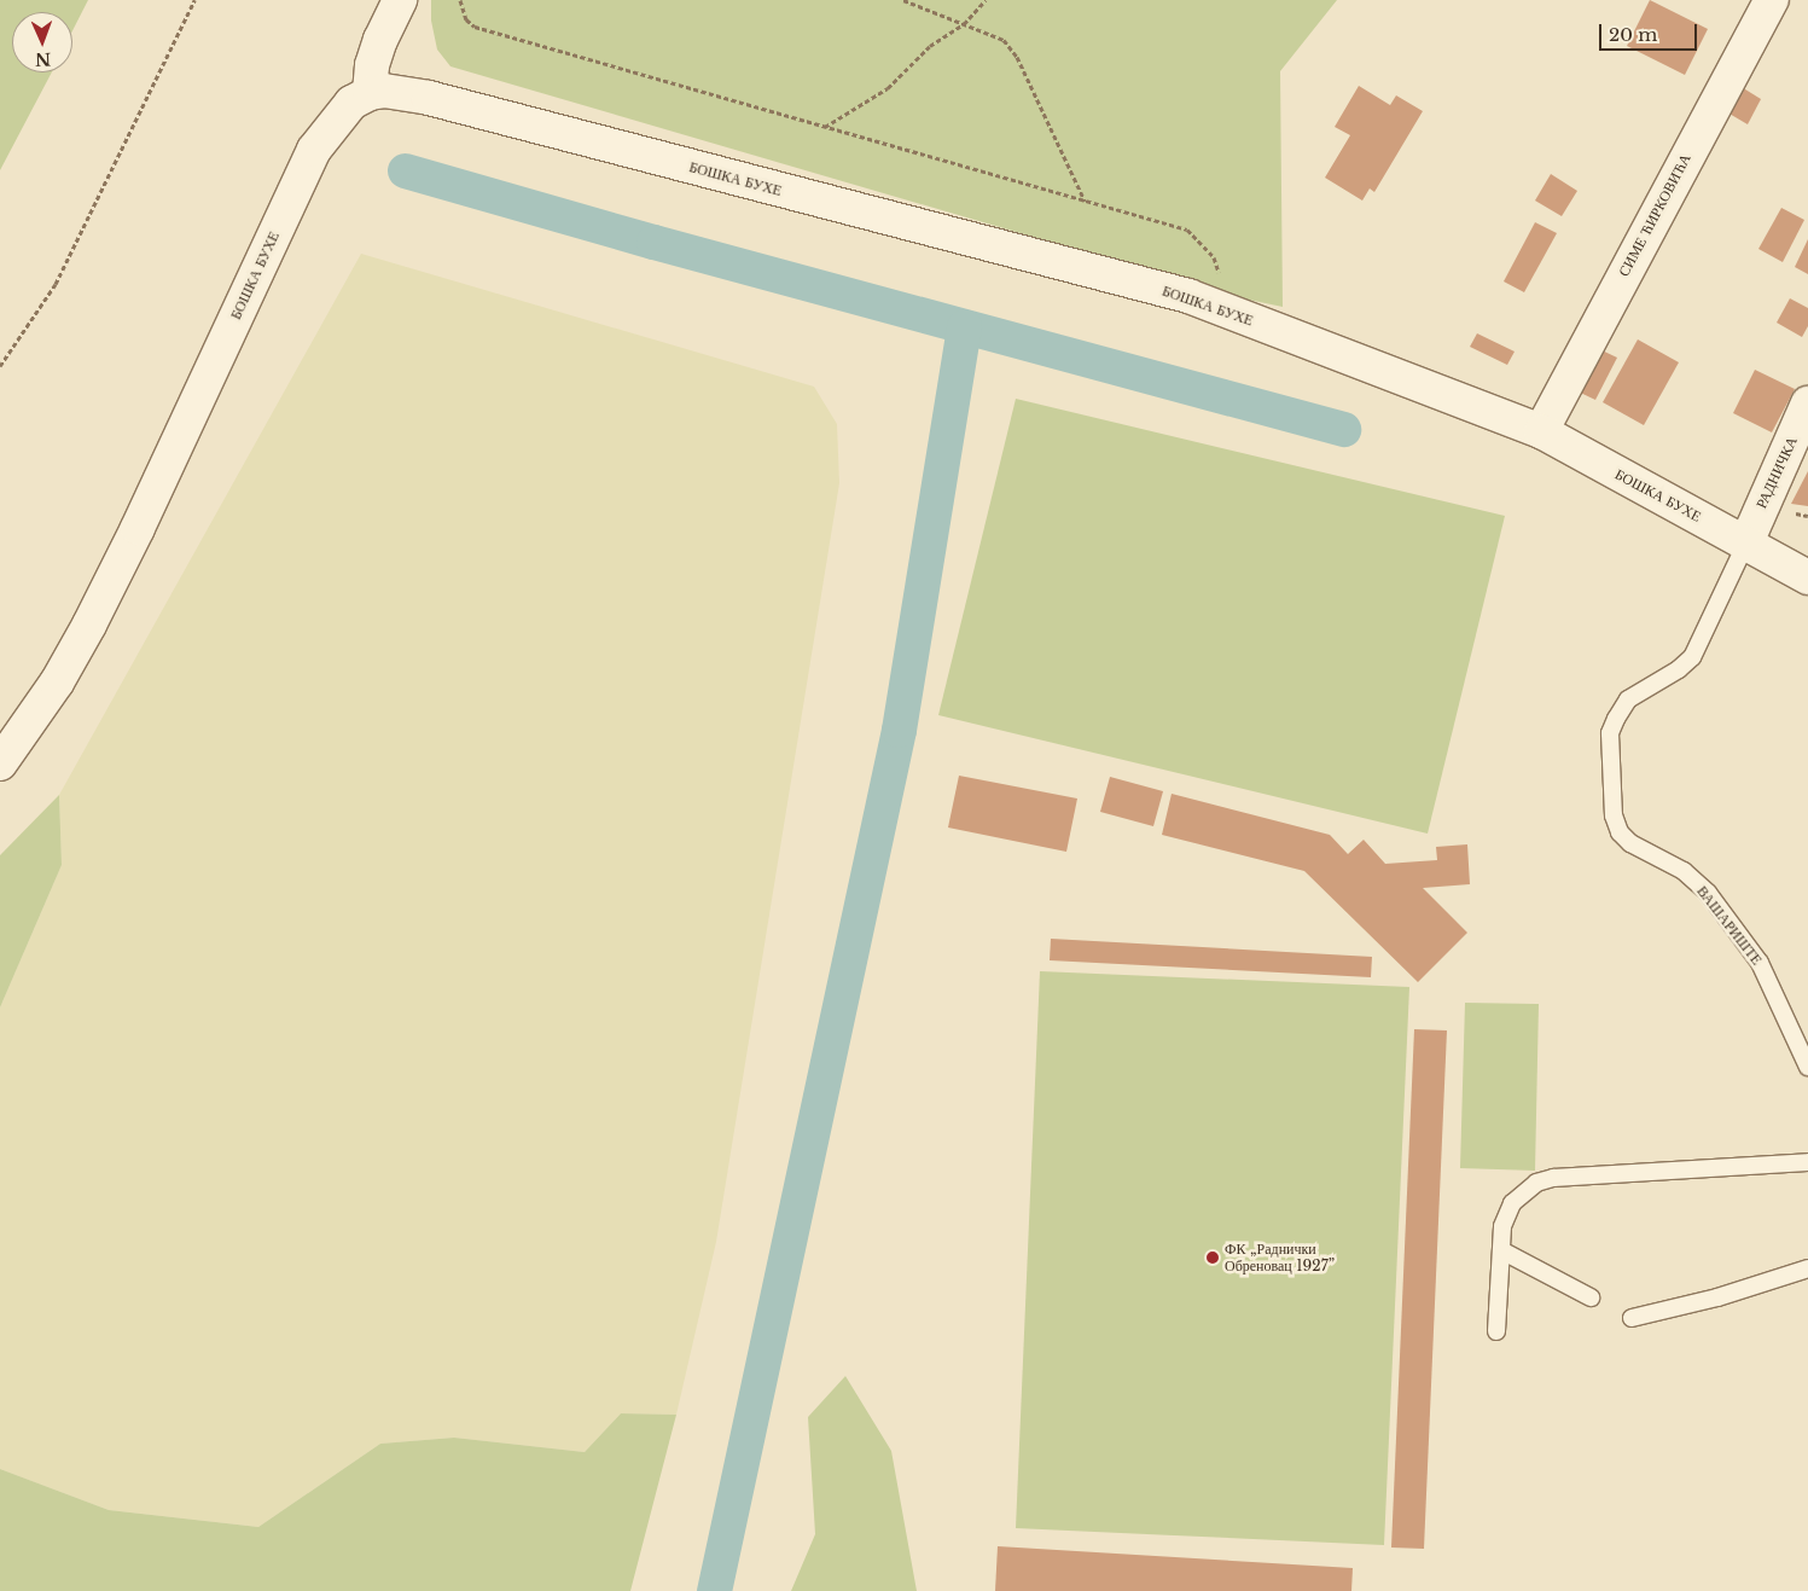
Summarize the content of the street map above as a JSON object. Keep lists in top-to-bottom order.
{
  "streets": {
    "main road": ["БОШКА БУХЕ", "СИМЕ ЋИРКОВИЋА", "РАДНИЧКА"],
    "lane": ["ВАШАРИШТЕ"]
  },
  "crossings": [
    ["БОШКА БУХЕ", "СИМЕ ЋИРКОВИЋА"],
    ["БОШКА БУХЕ", "РАДНИЧКА"],
    ["БОШКА БУХЕ", "ВАШАРИШТЕ"],
    ["РАДНИЧКА", "ВАШАРИШТЕ"]
  ],
  "places": ["ФК „Раднички Обреновац 1927”"],
  "scale_bar": "20 m",
  "north": "bottom"
}
